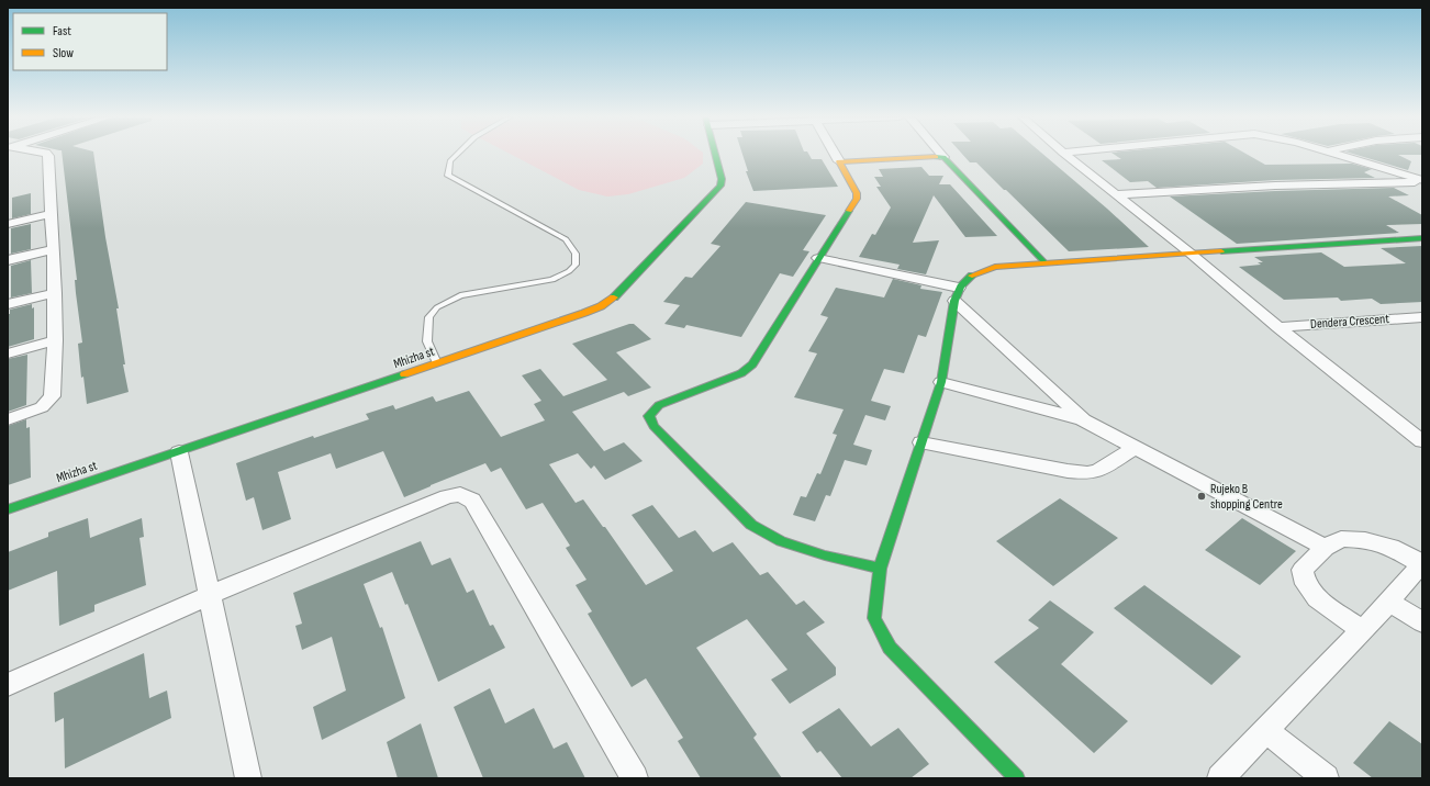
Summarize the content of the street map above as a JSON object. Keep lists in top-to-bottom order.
{
  "streets": {
    "street": ["Dendera Crescent", "Mhizha st"]
  },
  "places": ["Rujeko B shopping Centre"],
  "legend": ["Fast", "Slow"]
}
